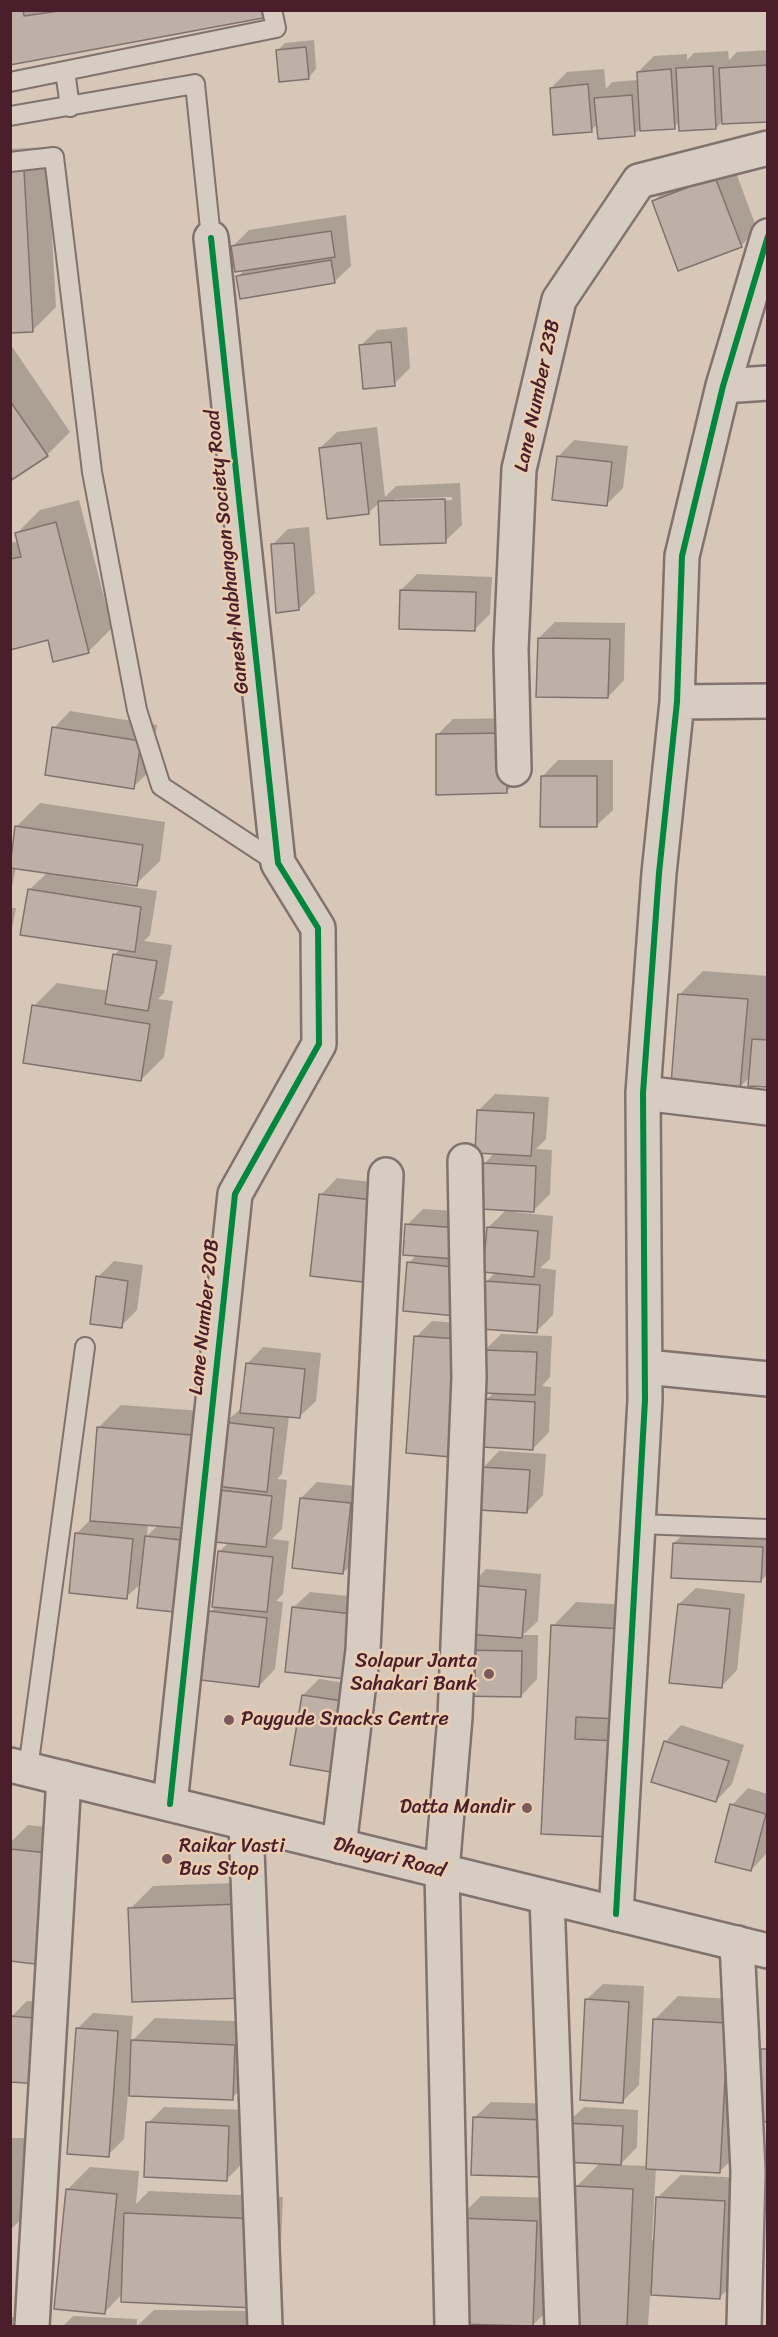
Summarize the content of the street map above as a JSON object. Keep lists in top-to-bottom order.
{
  "streets": {
    "street": [
      "Lane Number 23B",
      "Ganesh Nabhangan Society Road",
      "Lane Number 20B",
      "Dhayari Road"
    ]
  },
  "crossings": [
    ["Ganesh Nabhangan Society Road", "Lane Number 20B"],
    ["Lane Number 20B", "Dhayari Road"]
  ],
  "places": [
    "Solapur Janta Sahakari Bank",
    "Paygude Snacks Centre",
    "Datta Mandir",
    "Raikar Vasti Bus Stop"
  ]
}
